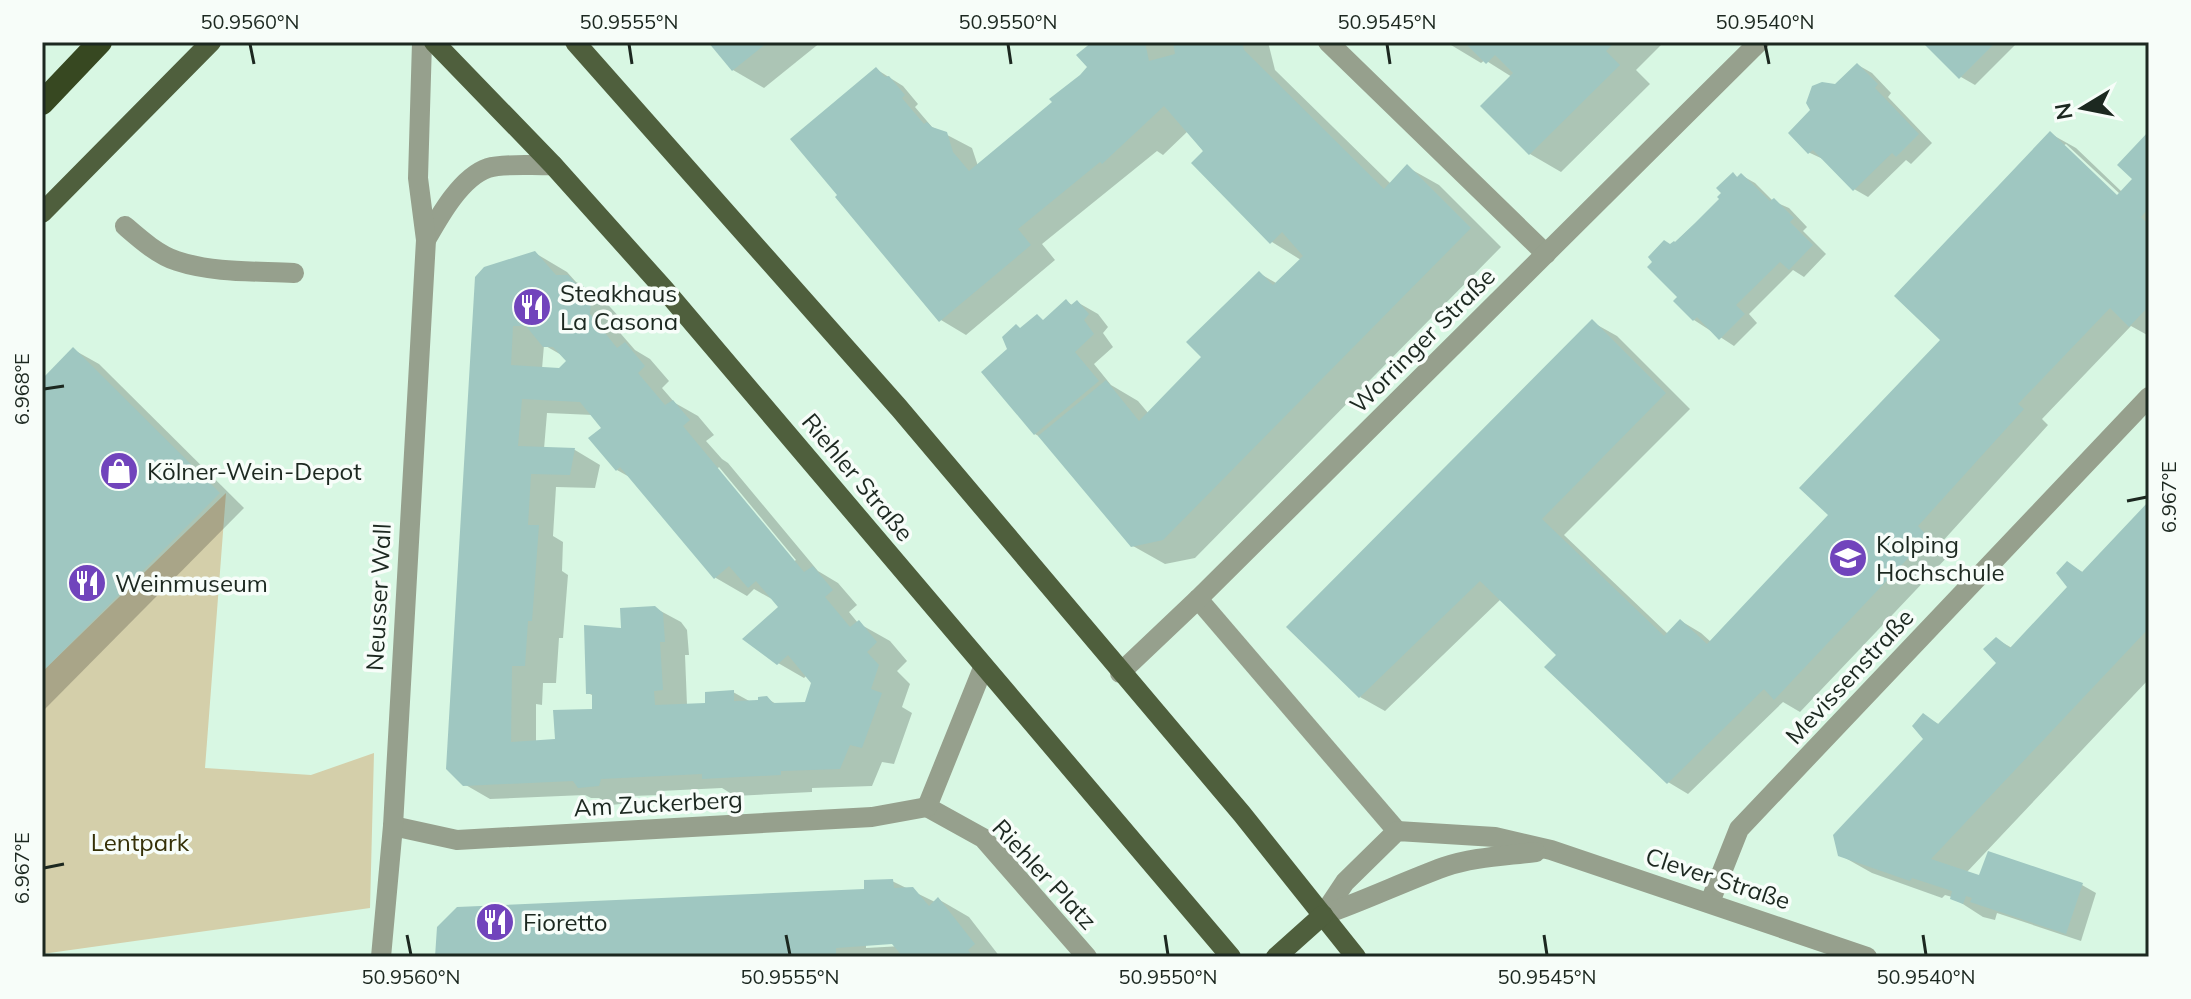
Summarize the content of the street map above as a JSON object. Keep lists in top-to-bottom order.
{
  "streets": {
    "main road": ["Riehler Straße"],
    "street": [
      "Worringer Straße",
      "Neusser Wall",
      "Mevissenstraße",
      "Am Zuckerberg",
      "Riehler Platz",
      "Clever Straße"
    ]
  },
  "crossings": [
    ["Riehler Straße", "Neusser Wall"],
    ["Neusser Wall", "Am Zuckerberg"],
    ["Mevissenstraße", "Clever Straße"],
    ["Am Zuckerberg", "Riehler Platz"]
  ],
  "parks": ["Lentpark"],
  "places": {
    "restaurant": ["Steakhaus La Casona", "Weinmuseum", "Fioretto"],
    "shop": ["Kölner-Wein-Depot"],
    "school or university": ["Kolping Hochschule"]
  },
  "north": "left",
  "coordinates": [
    "50.9560°N",
    "50.9555°N",
    "50.9550°N",
    "50.9545°N",
    "50.9540°N",
    "6.968°E",
    "6.967°E"
  ]
}
